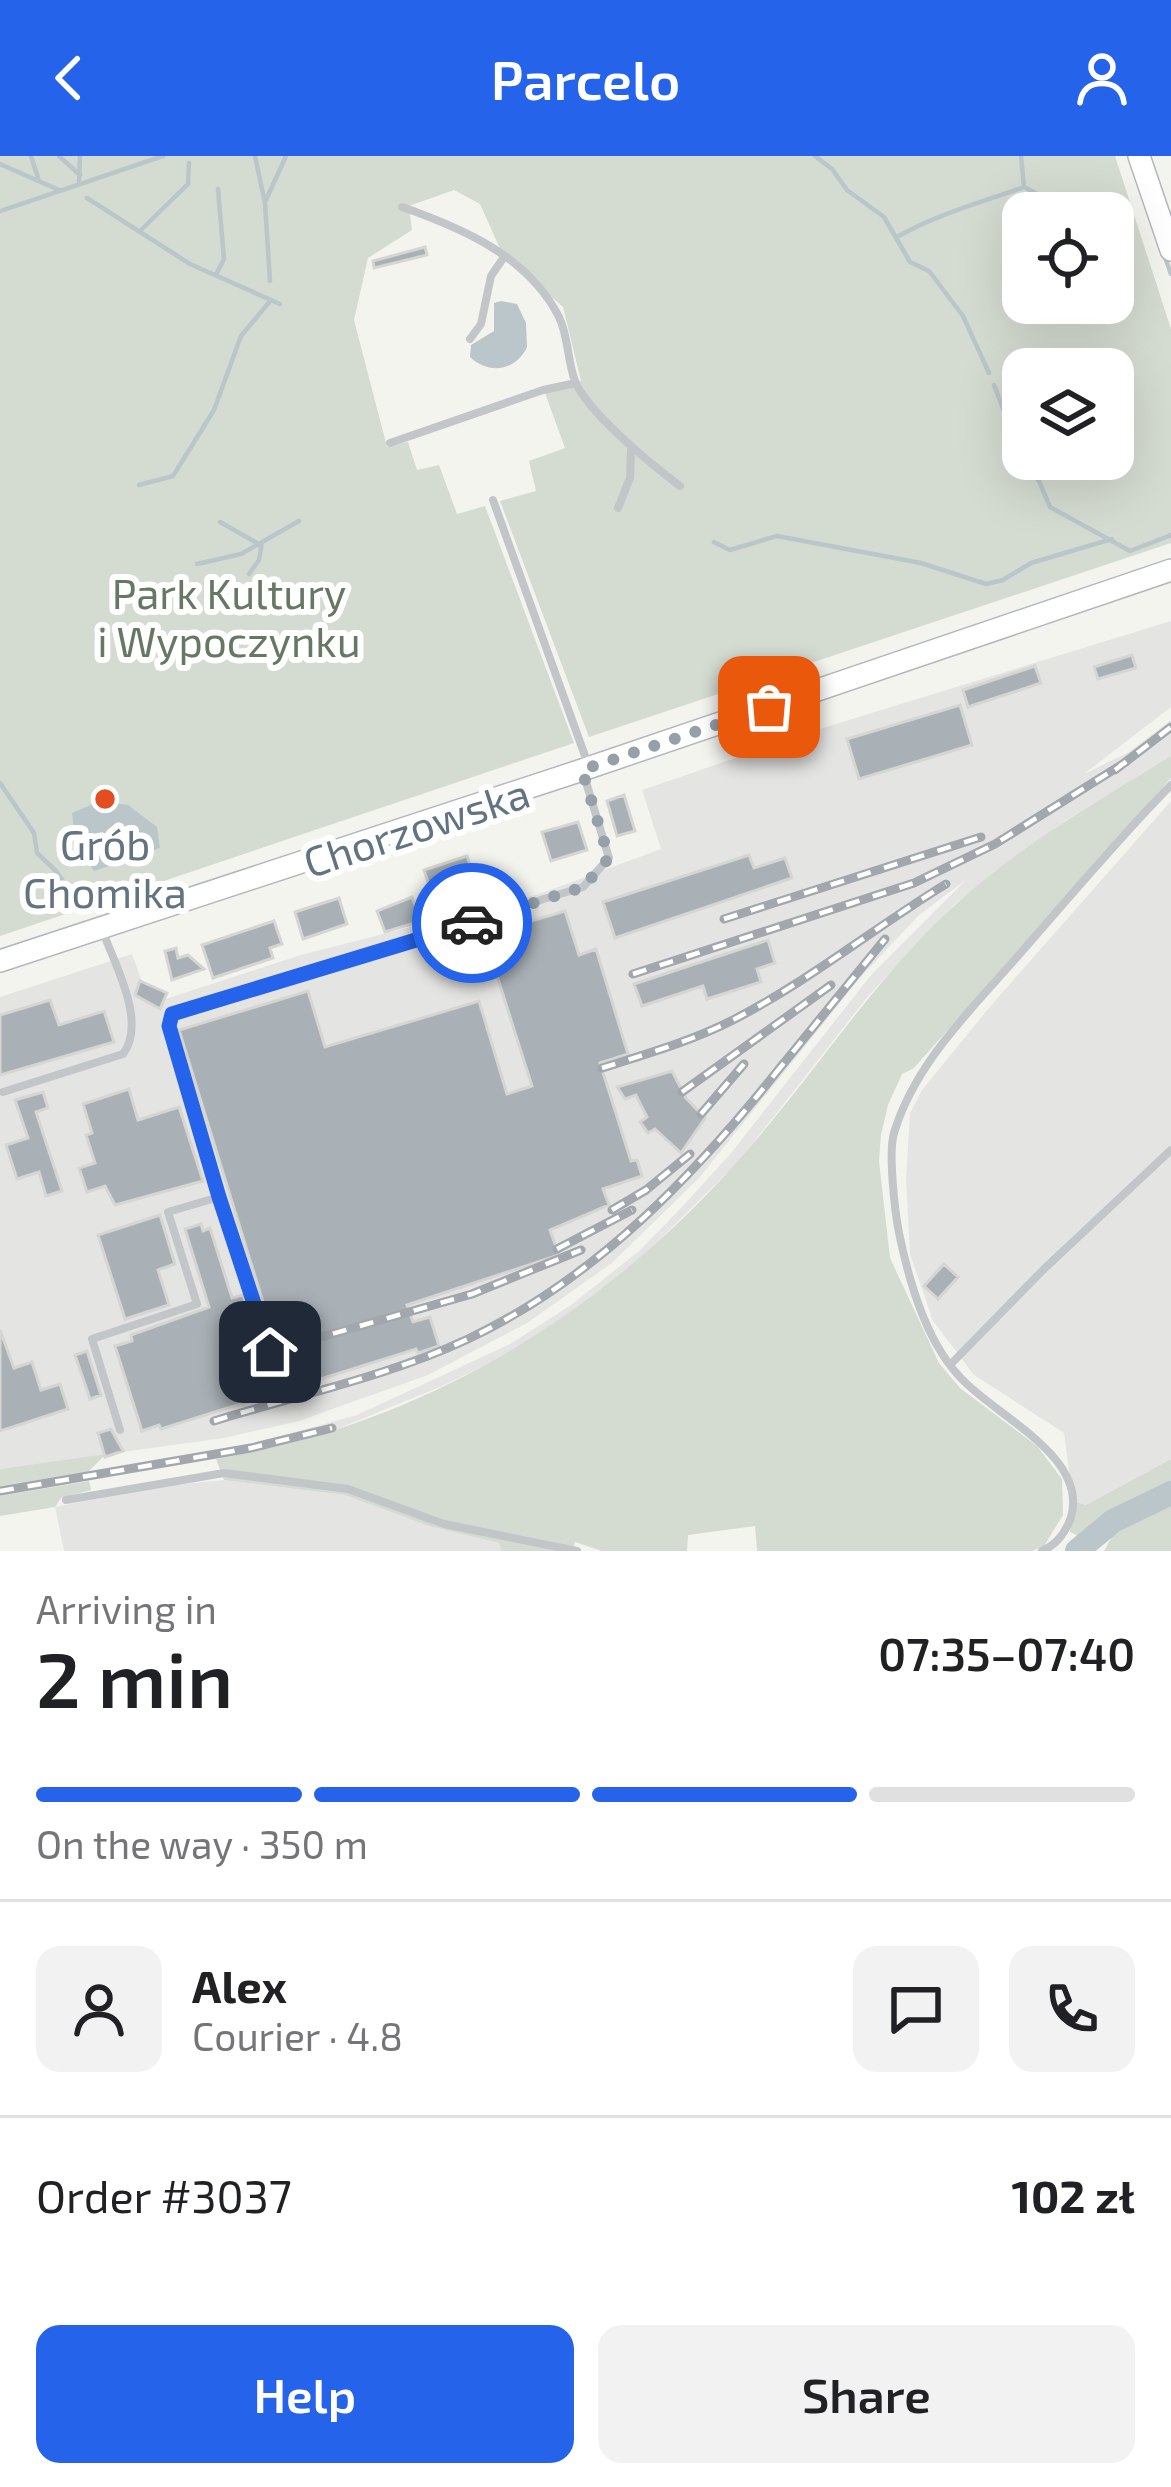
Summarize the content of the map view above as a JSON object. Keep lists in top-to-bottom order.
{
  "streets": {
    "main road": ["Chorzowska"]
  },
  "parks": ["Park Kultury i Wypoczynku"],
  "places": ["Grób Chomika"],
  "page": {
    "header": "Parcelo",
    "heading": ["2 min", "Arriving in", "07:35–07:40"],
    "panel": [
      "Alex",
      "Courier · 4.8",
      "Order #3037",
      "102 zł"
    ],
    "bar": "On the way · 350 m",
    "buttons": ["Help", "Share"]
  }
}
